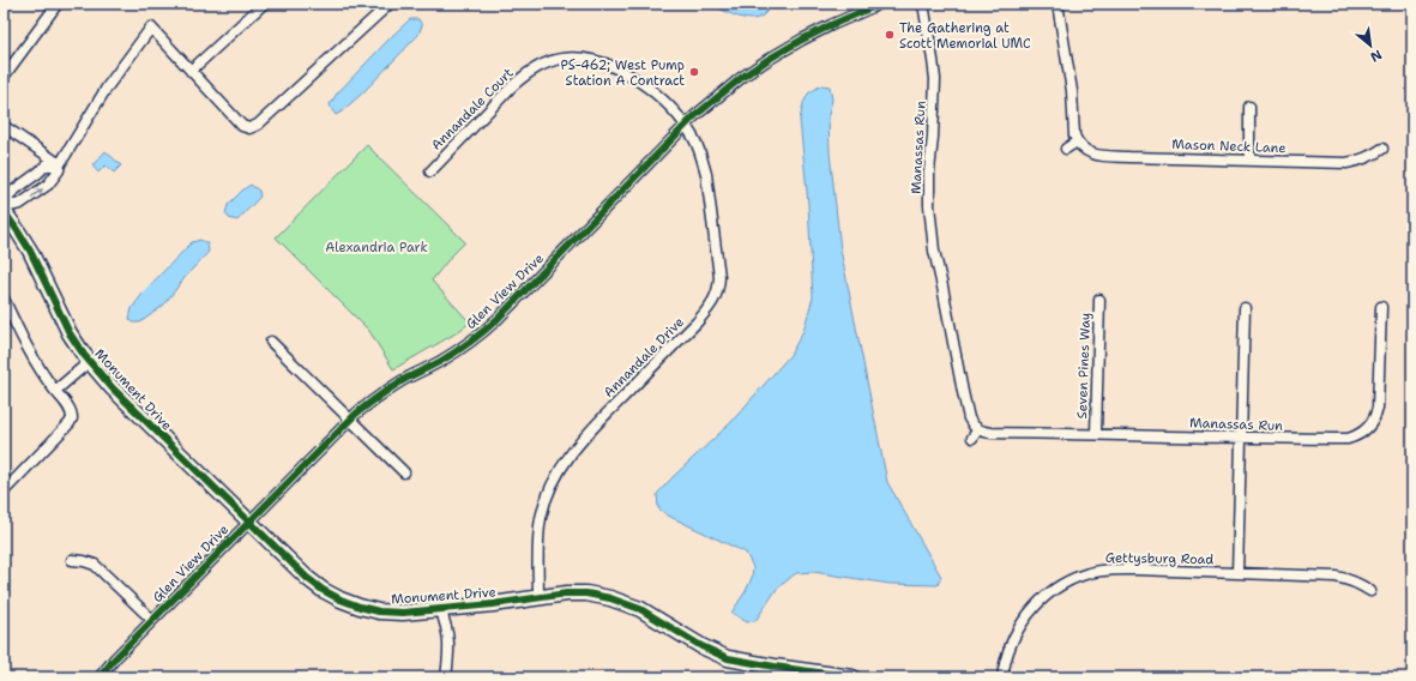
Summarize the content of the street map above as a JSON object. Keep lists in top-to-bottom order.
{
  "streets": {
    "street": [
      "Annandale Court",
      "Mason Neck Lane",
      "Manassas Run",
      "Glen View Drive",
      "Annandale Drive",
      "Seven Pines Way",
      "Monument Drive",
      "Gettysburg Road"
    ]
  },
  "crossings": [
    ["Annandale Court", "Glen View Drive"],
    ["Annandale Court", "Annandale Drive"],
    ["Manassas Run", "Seven Pines Way"],
    ["Glen View Drive", "Annandale Drive"],
    ["Glen View Drive", "Monument Drive"],
    ["Annandale Drive", "Monument Drive"]
  ],
  "parks": ["Alexandria Park"],
  "places": ["The Gathering at Scott Memorial UMC", "PS-462; West Pump Station A Contract"],
  "north": "bottom right"
}
